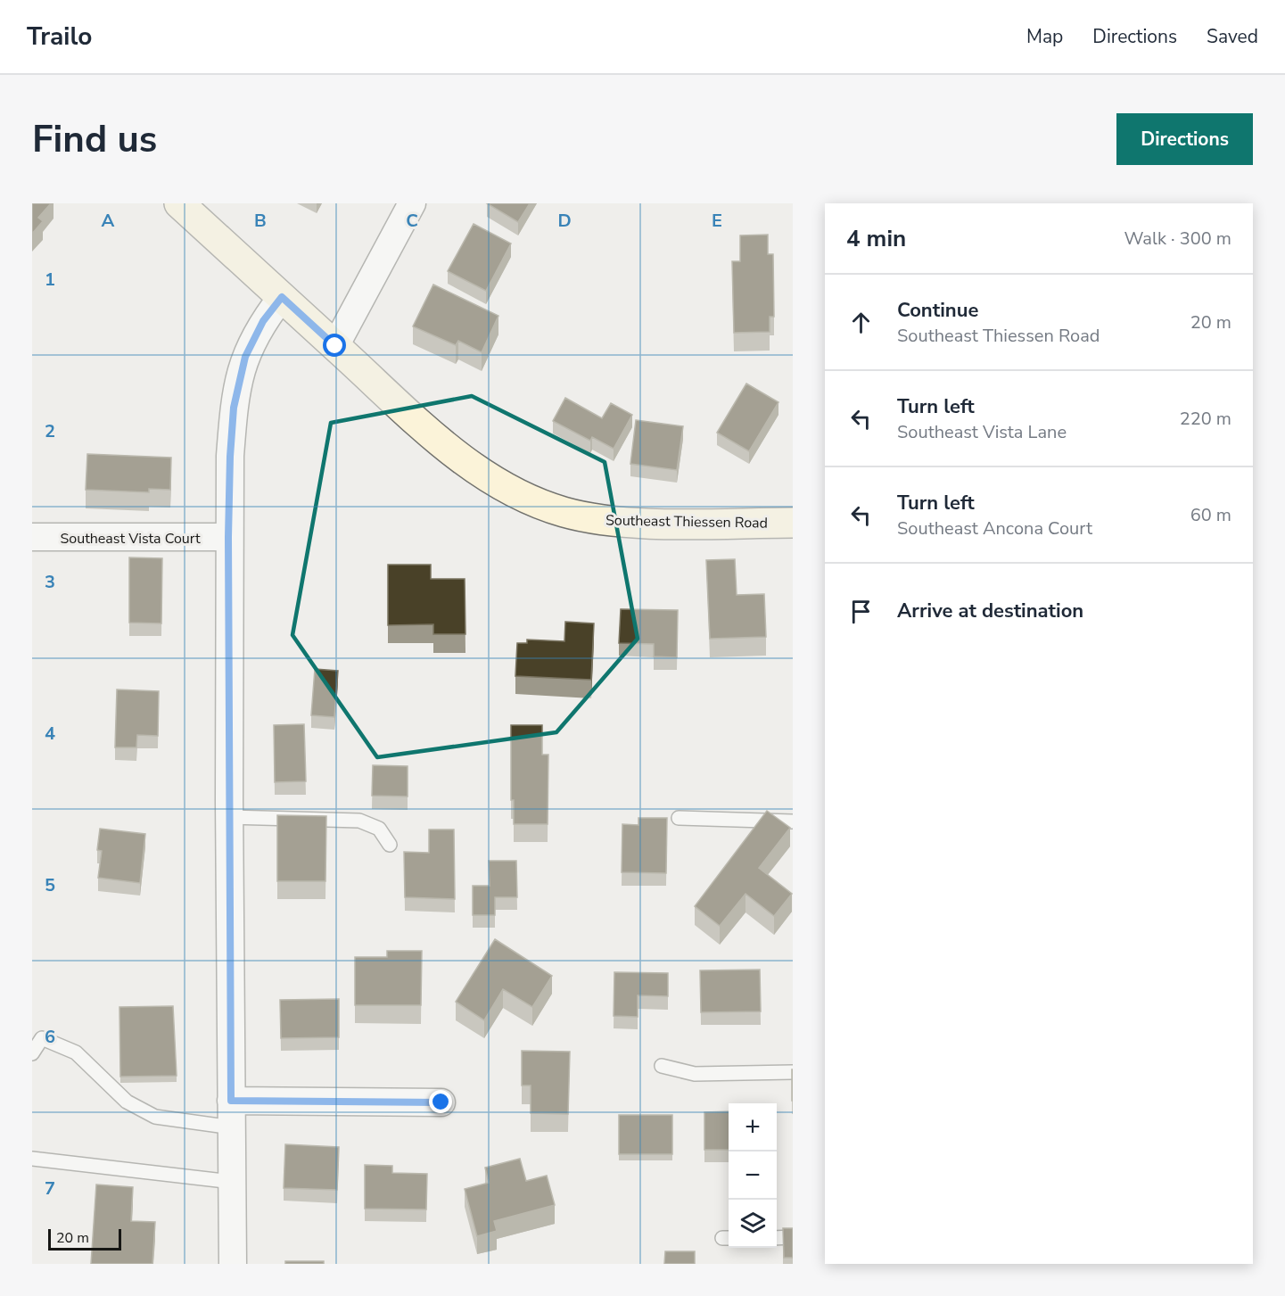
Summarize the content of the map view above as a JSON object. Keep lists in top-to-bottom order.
{
  "streets": {
    "main road": ["Southeast Thiessen Road"],
    "street": ["Southeast Vista Court"]
  },
  "scale_bar": "20 m",
  "page": {
    "header": "Trailo",
    "nav": ["Map", "Directions", "Saved"],
    "buttons": "Directions",
    "title": "Find us",
    "heading": ["4 min", "Walk · 300 m"],
    "list": [
      ["Continue", "Southeast Thiessen Road", "20 m"],
      ["Turn left", "Southeast Vista Lane", "220 m"],
      ["Turn left", "Southeast Ancona Court", "60 m"],
      "Arrive at destination"
    ],
    "map_buttons": ["+", "−"],
    "scale": "20 m"
  },
  "grid": {
    "columns": [
      "A",
      "B",
      "C",
      "D",
      "E"
    ],
    "rows": [
      "1",
      "2",
      "3",
      "4",
      "5",
      "6",
      "7"
    ]
  }
}
